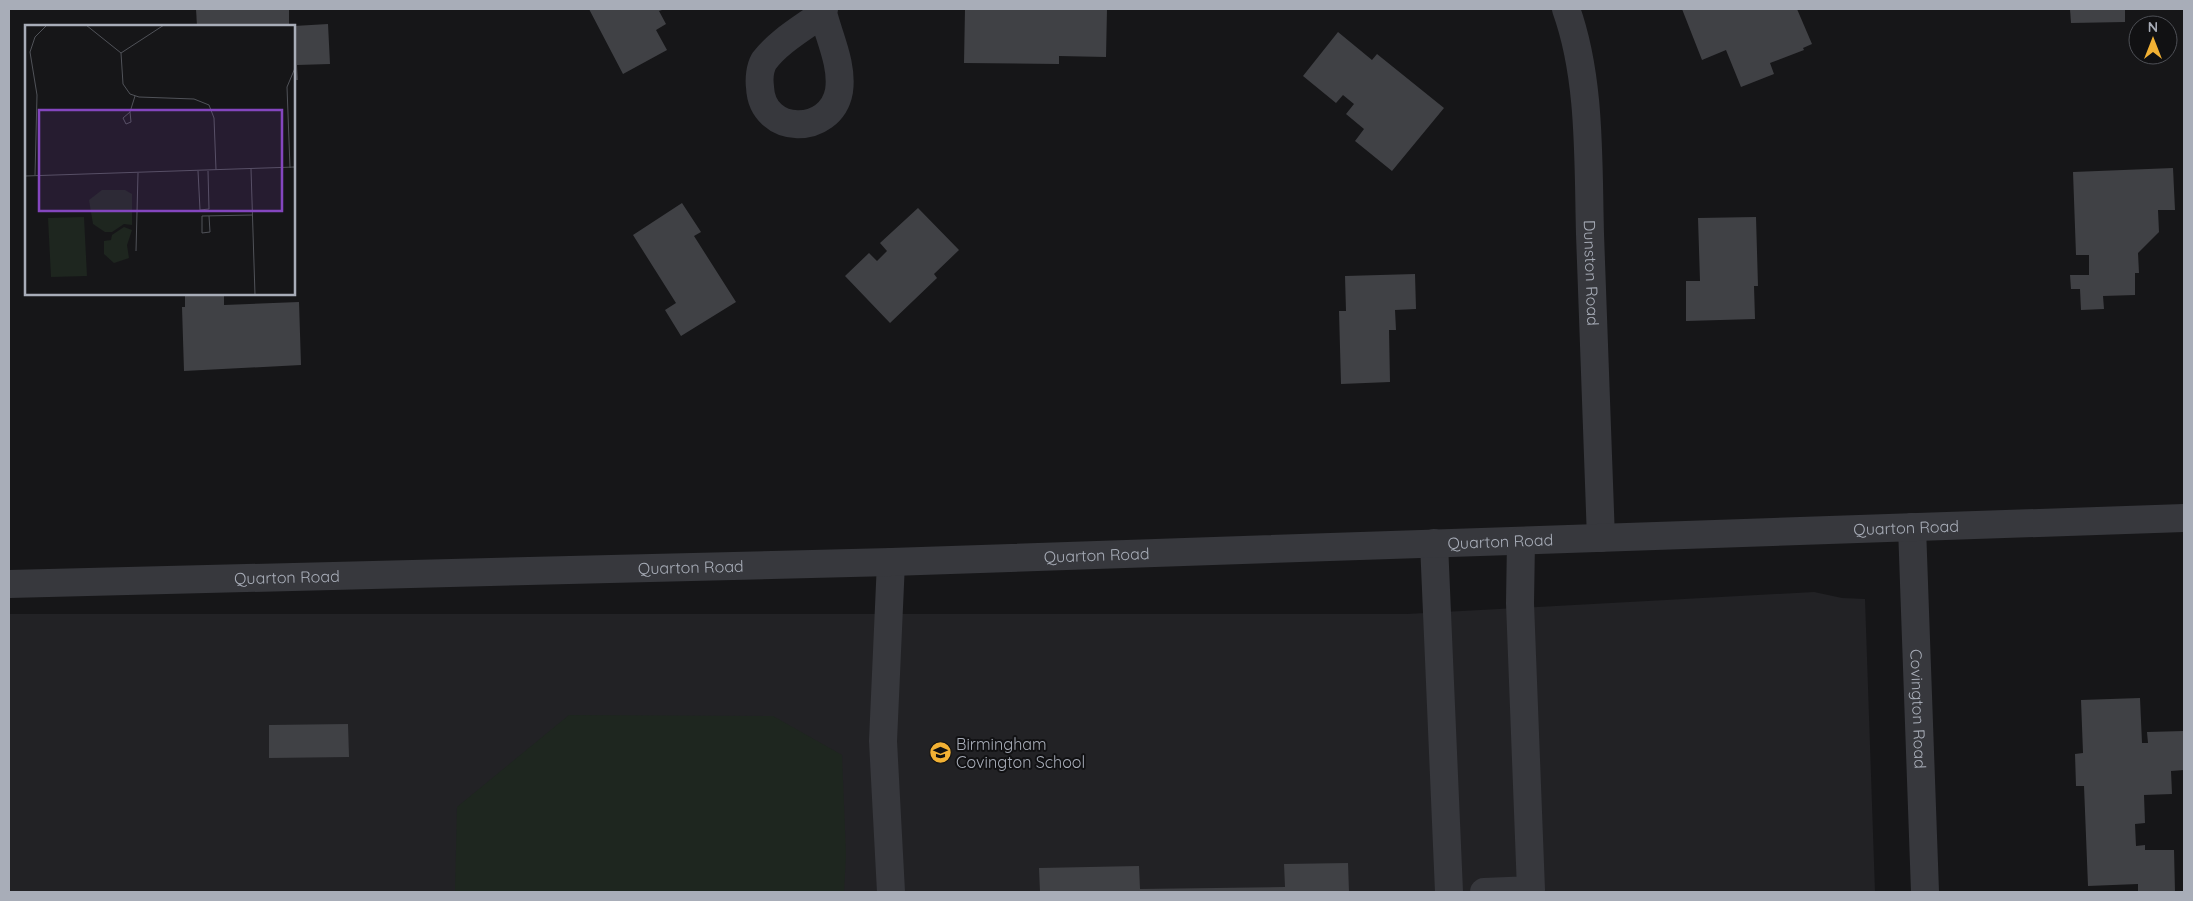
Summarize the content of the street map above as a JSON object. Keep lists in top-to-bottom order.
{
  "streets": {
    "street": ["Dunston Road", "Quarton Road", "Covington Road"]
  },
  "crossings": [
    ["Dunston Road", "Quarton Road"],
    ["Quarton Road", "Covington Road"]
  ],
  "places": {
    "school or university": ["Birmingham Covington School"]
  },
  "north": "top"
}
